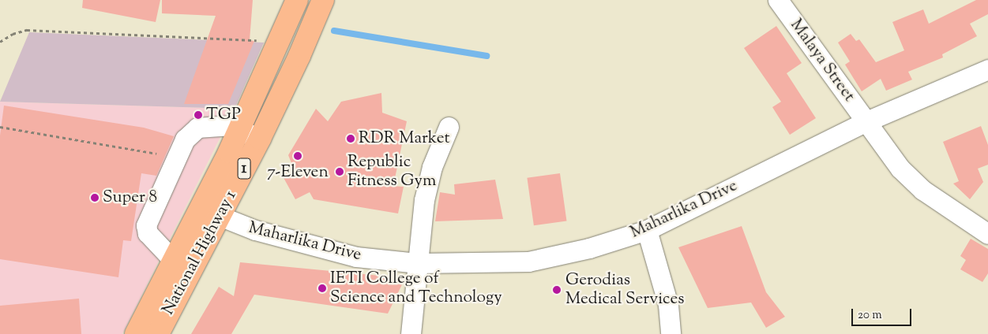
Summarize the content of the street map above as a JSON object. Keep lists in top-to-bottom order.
{
  "streets": {
    "highway": ["1", "National Highway 1"],
    "street": ["Malaya Street", "Maharlika Drive"]
  },
  "crossings": [
    ["Malaya Street", "Maharlika Drive"],
    ["Maharlika Drive", "National Highway 1"]
  ],
  "places": [
    "TGP",
    "RDR Market",
    "7-Eleven",
    "Republic Fitness Gym",
    "Super 8",
    "IETI College of Science and Technology",
    "Gerodias Medical Services"
  ],
  "scale_bar": "20 m"
}
